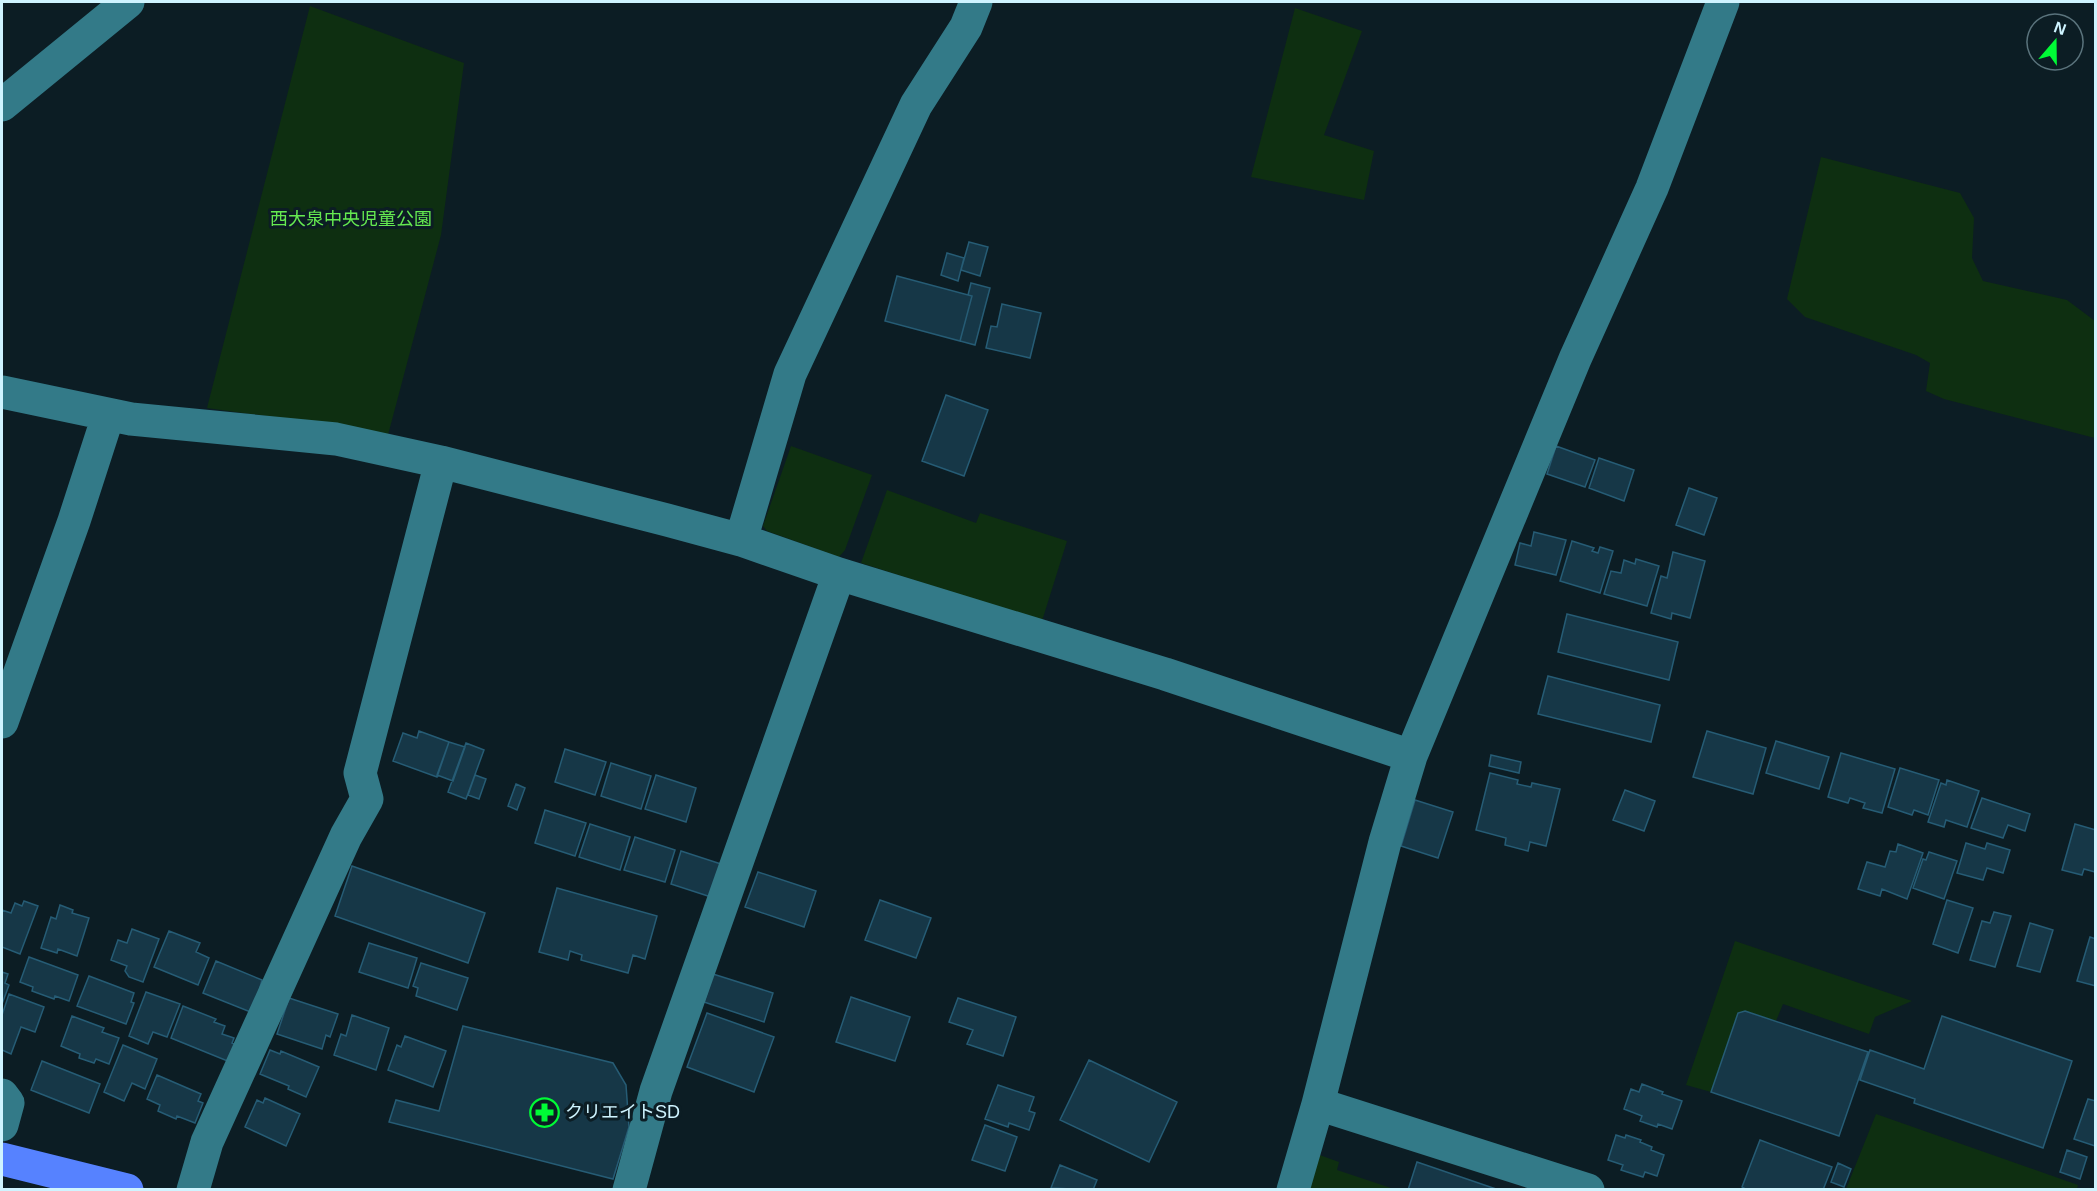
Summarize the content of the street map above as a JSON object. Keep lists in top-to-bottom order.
{
  "parks": ["西大泉中央児童公園"],
  "places": {
    "pharmacy": ["クリエイトSD"]
  },
  "north": "top"
}
